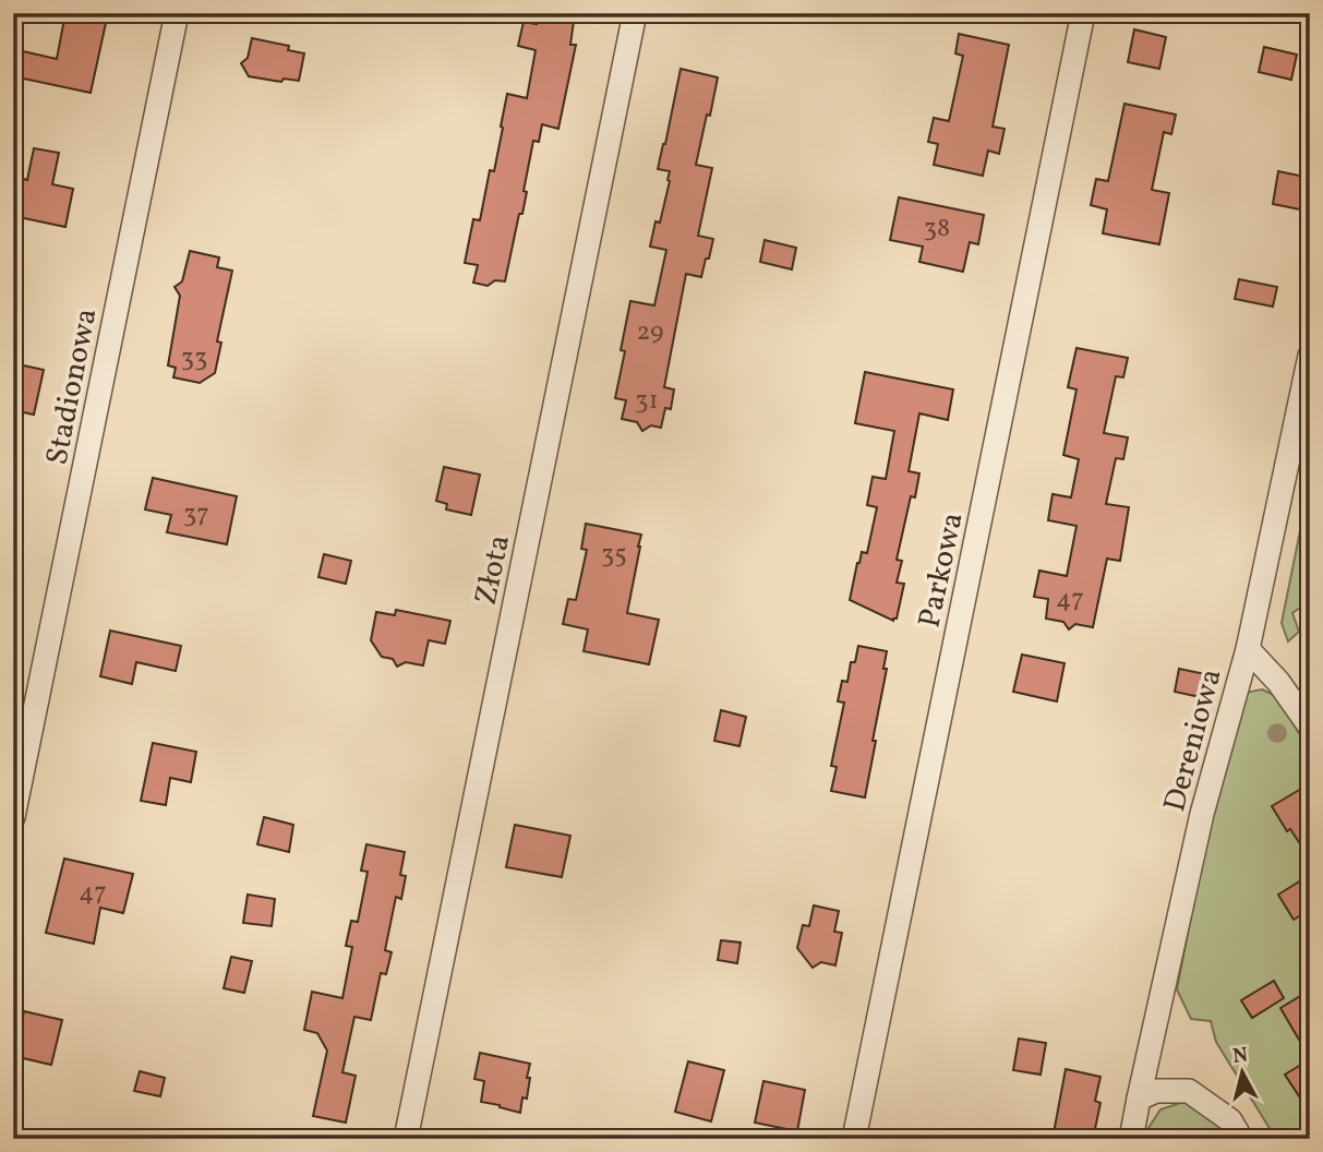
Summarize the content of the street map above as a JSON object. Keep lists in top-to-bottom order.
{
  "streets": {
    "street": [
      "Stadionowa",
      "Złota",
      "Parkowa",
      "Dereniowa"
    ]
  },
  "house_numbers": [
    "38",
    "29",
    "33",
    "31",
    "37",
    "35",
    "47",
    "47"
  ],
  "north": "top"
}
